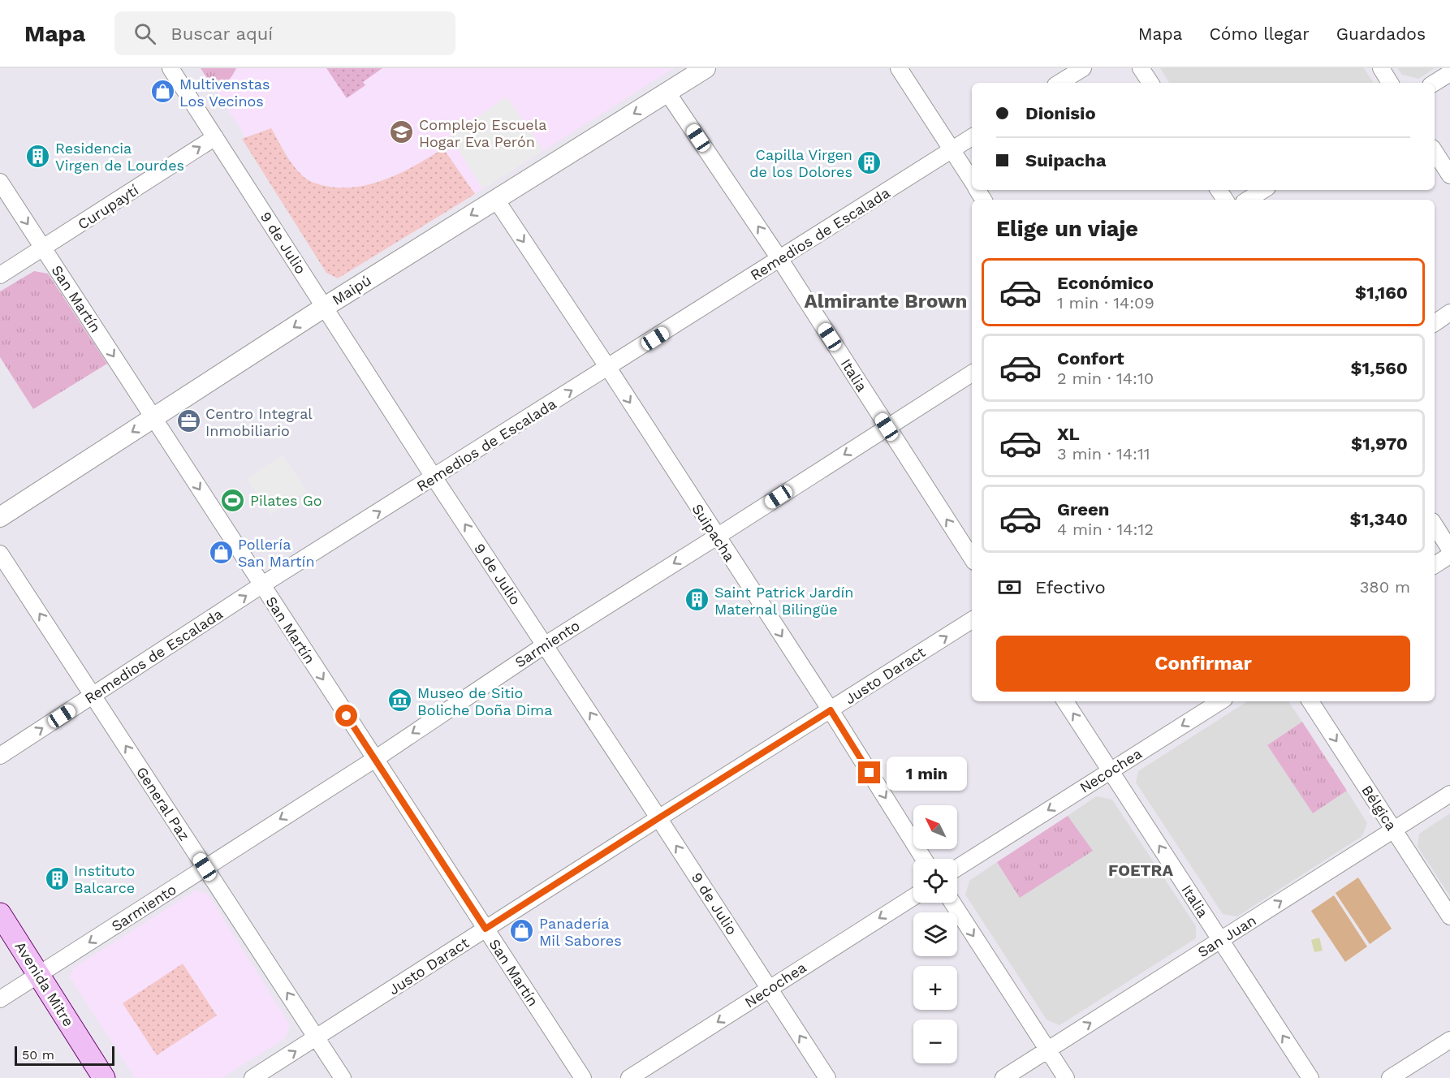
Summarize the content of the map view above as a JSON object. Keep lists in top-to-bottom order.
{
  "streets": {
    "main road": ["Avenida Mitre"],
    "street": [
      "Curupaytí",
      "Remedios de Escalada",
      "9 de Julio",
      "Maipú",
      "San Martín",
      "Italia",
      "Suipacha",
      "Sarmiento",
      "Justo Daract",
      "Necochea",
      "General Paz",
      "Bélgica",
      "San Juan"
    ]
  },
  "crossings": [
    ["Curupaytí", "9 de Julio"],
    ["Curupaytí", "San Martín"],
    ["Remedios de Escalada", "9 de Julio"],
    ["Remedios de Escalada", "San Martín"],
    ["Remedios de Escalada", "Italia"],
    ["Remedios de Escalada", "Suipacha"],
    ["Remedios de Escalada", "General Paz"],
    ["9 de Julio", "Maipú"],
    ["9 de Julio", "Sarmiento"],
    ["9 de Julio", "Justo Daract"],
    ["9 de Julio", "Necochea"],
    ["Maipú", "San Martín"],
    ["Maipú", "Italia"],
    ["Maipú", "Suipacha"],
    ["San Martín", "Sarmiento"],
    ["San Martín", "Justo Daract"],
    ["Italia", "Sarmiento"],
    ["Italia", "Necochea"],
    ["Italia", "San Juan"],
    ["Suipacha", "Sarmiento"],
    ["Suipacha", "Justo Daract"],
    ["Sarmiento", "General Paz"],
    ["Sarmiento", "Avenida Mitre"],
    ["Justo Daract", "General Paz"],
    ["Bélgica", "San Juan"]
  ],
  "one_way": [
    "Curupaytí",
    "Remedios de Escalada",
    "9 de Julio",
    "Maipú",
    "San Martín",
    "Italia",
    "Suipacha",
    "Sarmiento",
    "Necochea",
    "General Paz",
    "Bélgica",
    "San Juan"
  ],
  "districts": ["Almirante Brown", "FOETRA"],
  "places": {
    "shop": ["Multivenstas Los Vecinos", "Pollería San Martín", "Panadería Mil Sabores"],
    "school or university": ["Complejo Escuela Hogar Eva Perón"],
    "building": [
      "Residencia Virgen de Lourdes",
      "Capilla Virgen de los Dolores",
      "Saint Patrick Jardín Maternal Bilingüe",
      "Instituto Balcarce"
    ],
    "office": ["Centro Integral Inmobiliario"],
    "sports": ["Pilates Go"],
    "museum": ["Museo de Sitio Boliche Doña Dima"]
  },
  "scale_bar": "50 m",
  "north": "top left",
  "page": {
    "header": "Mapa",
    "search": "Buscar aquí",
    "nav": ["Mapa", "Cómo llegar", "Guardados"],
    "banner": ["Dionisio", "Suipacha"],
    "heading": "Elige un viaje",
    "list": [
      {
        "name": "Económico",
        "note": "1 min · 14:09",
        "value": "$1,160"
      },
      {
        "name": "Confort",
        "note": "2 min · 14:10",
        "value": "$1,560"
      },
      {
        "name": "XL",
        "note": "3 min · 14:11",
        "value": "$1,970"
      },
      {
        "name": "Green",
        "note": "4 min · 14:12",
        "value": "$1,340"
      }
    ],
    "pay": ["Efectivo", "380 m"],
    "buttons": "Confirmar",
    "bubble": "1 min",
    "map_buttons": ["+", "−"],
    "scale": "50 m"
  }
}
